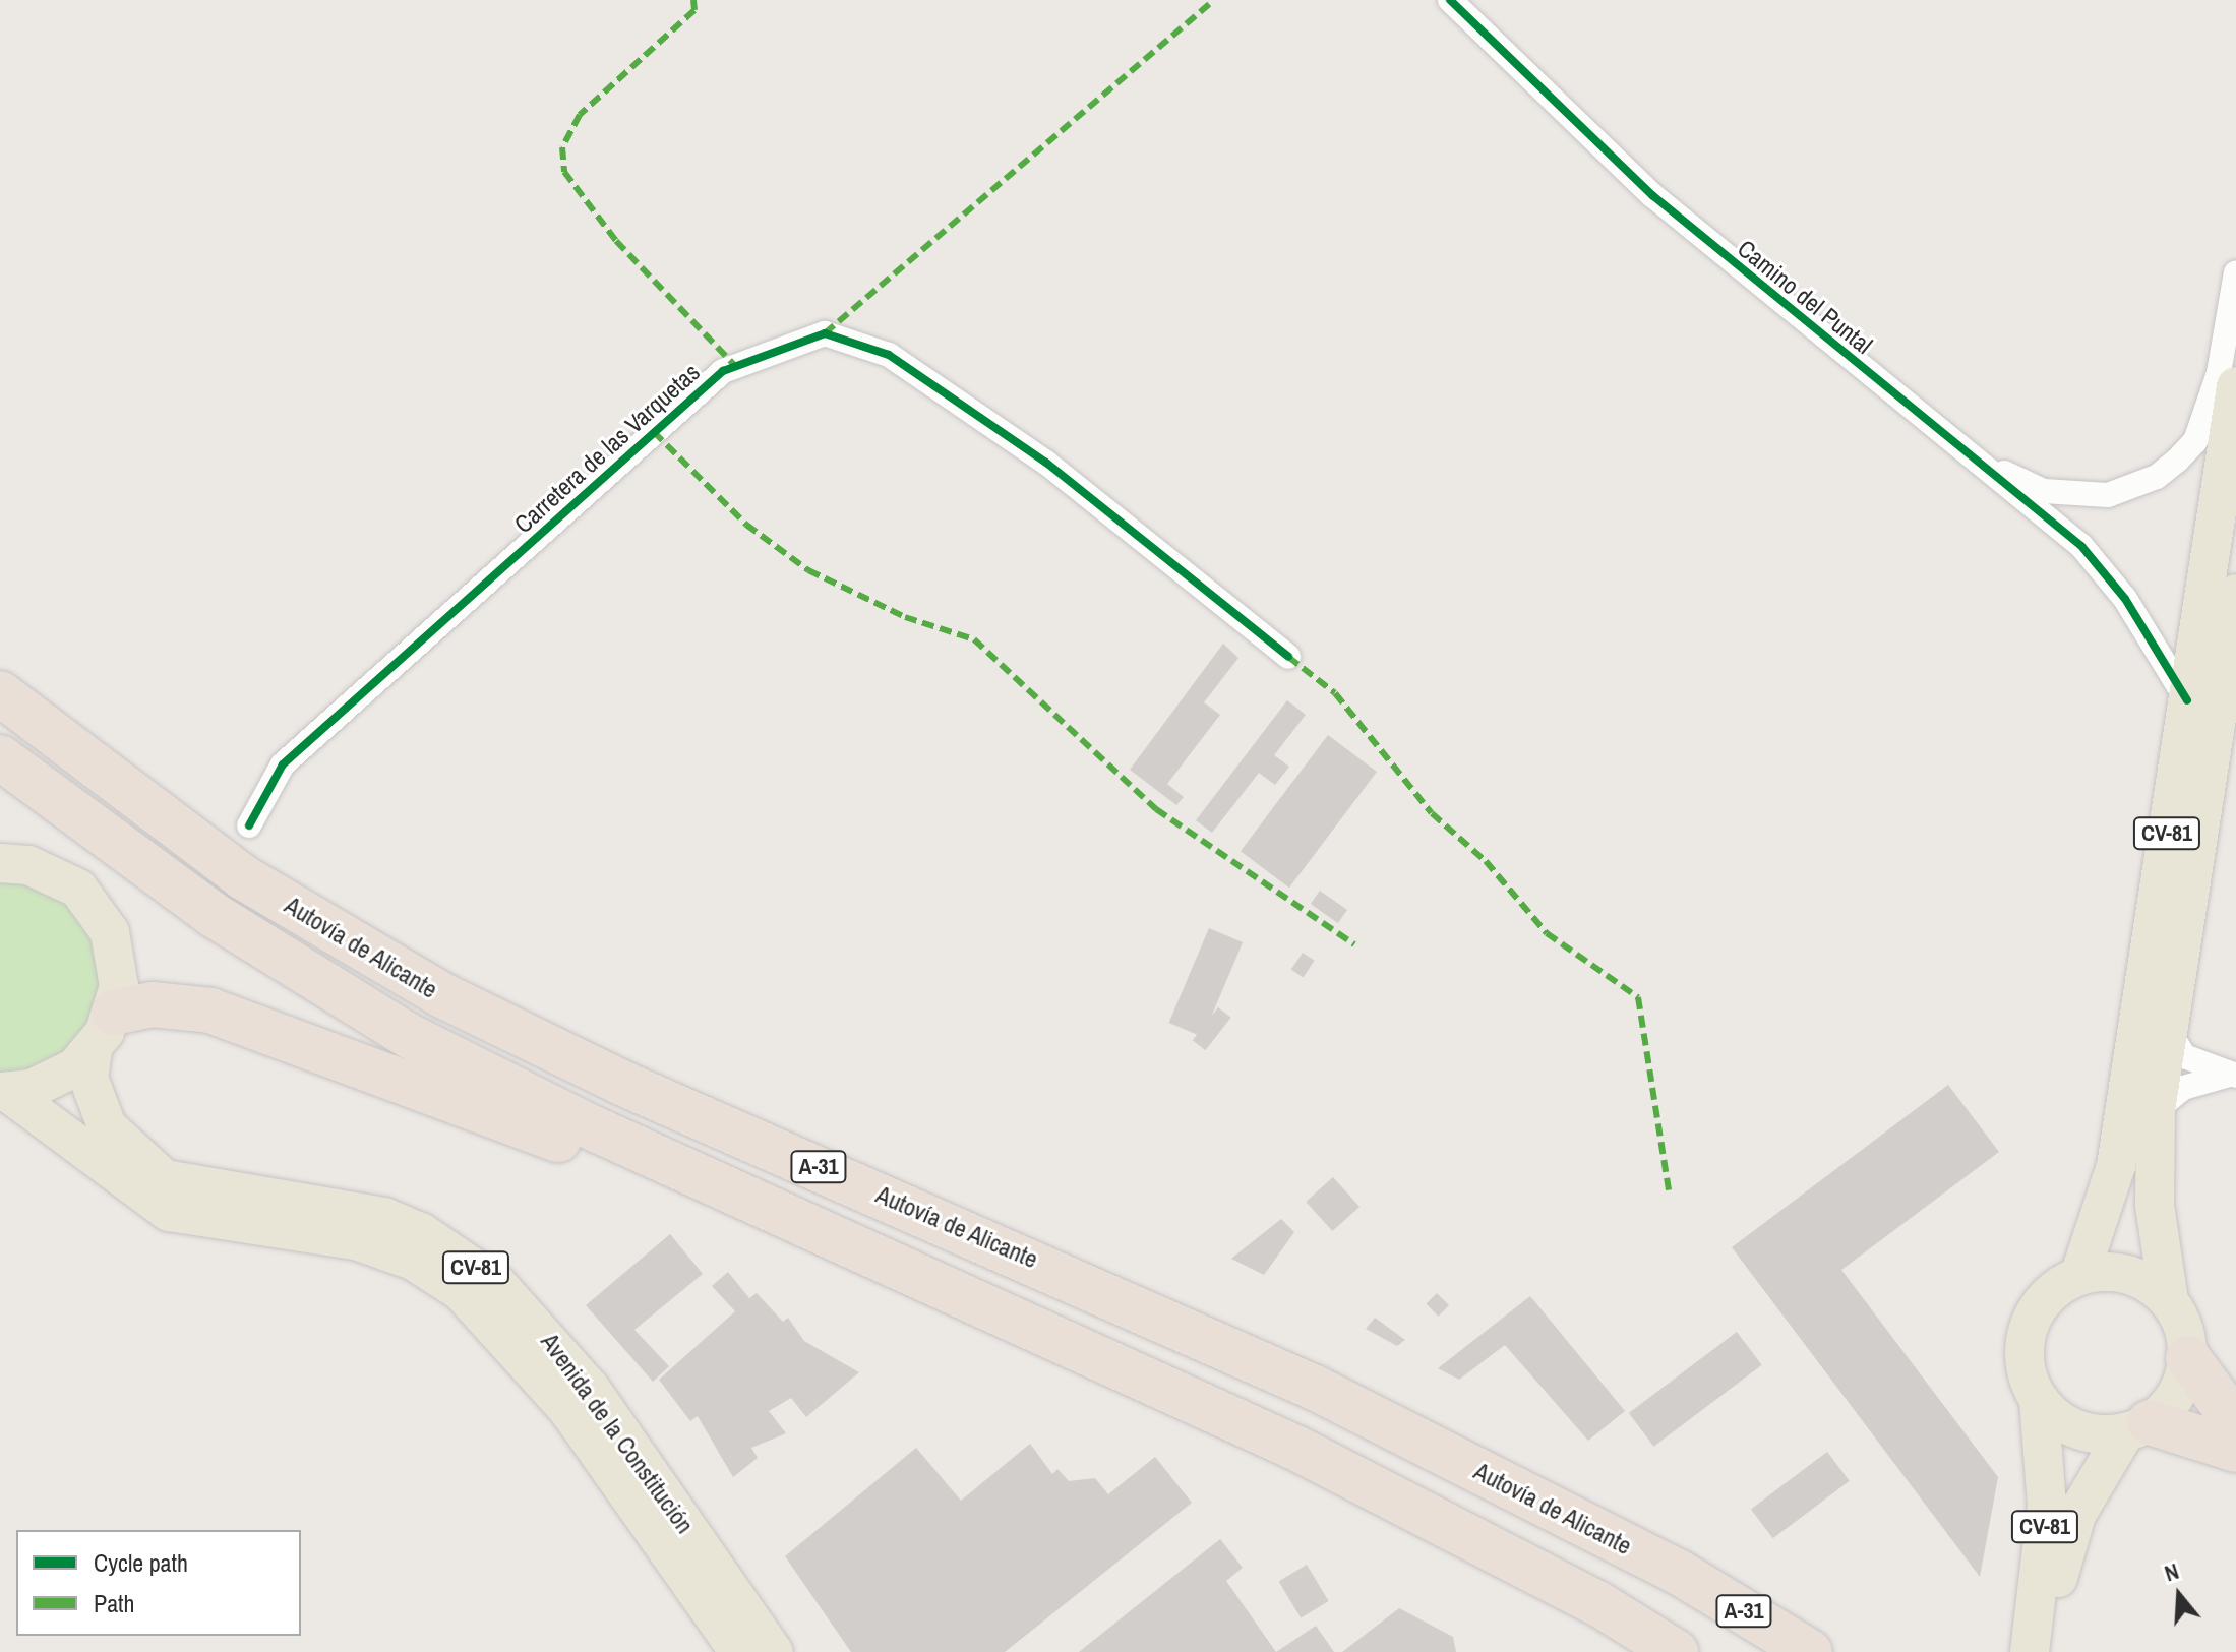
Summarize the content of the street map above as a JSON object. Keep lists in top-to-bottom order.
{
  "streets": {
    "highway": ["Autovía de Alicante", "A-31"],
    "main road": ["CV-81", "Avenida de la Constitución"],
    "street": ["Camino del Puntal", "Carretera de las Varquetas"]
  },
  "crossings": [
    ["Camino del Puntal", "CV-81"],
    ["CV-81", "Avenida de la Constitución"]
  ],
  "legend": ["Cycle path", "Path"],
  "north": "top"
}
